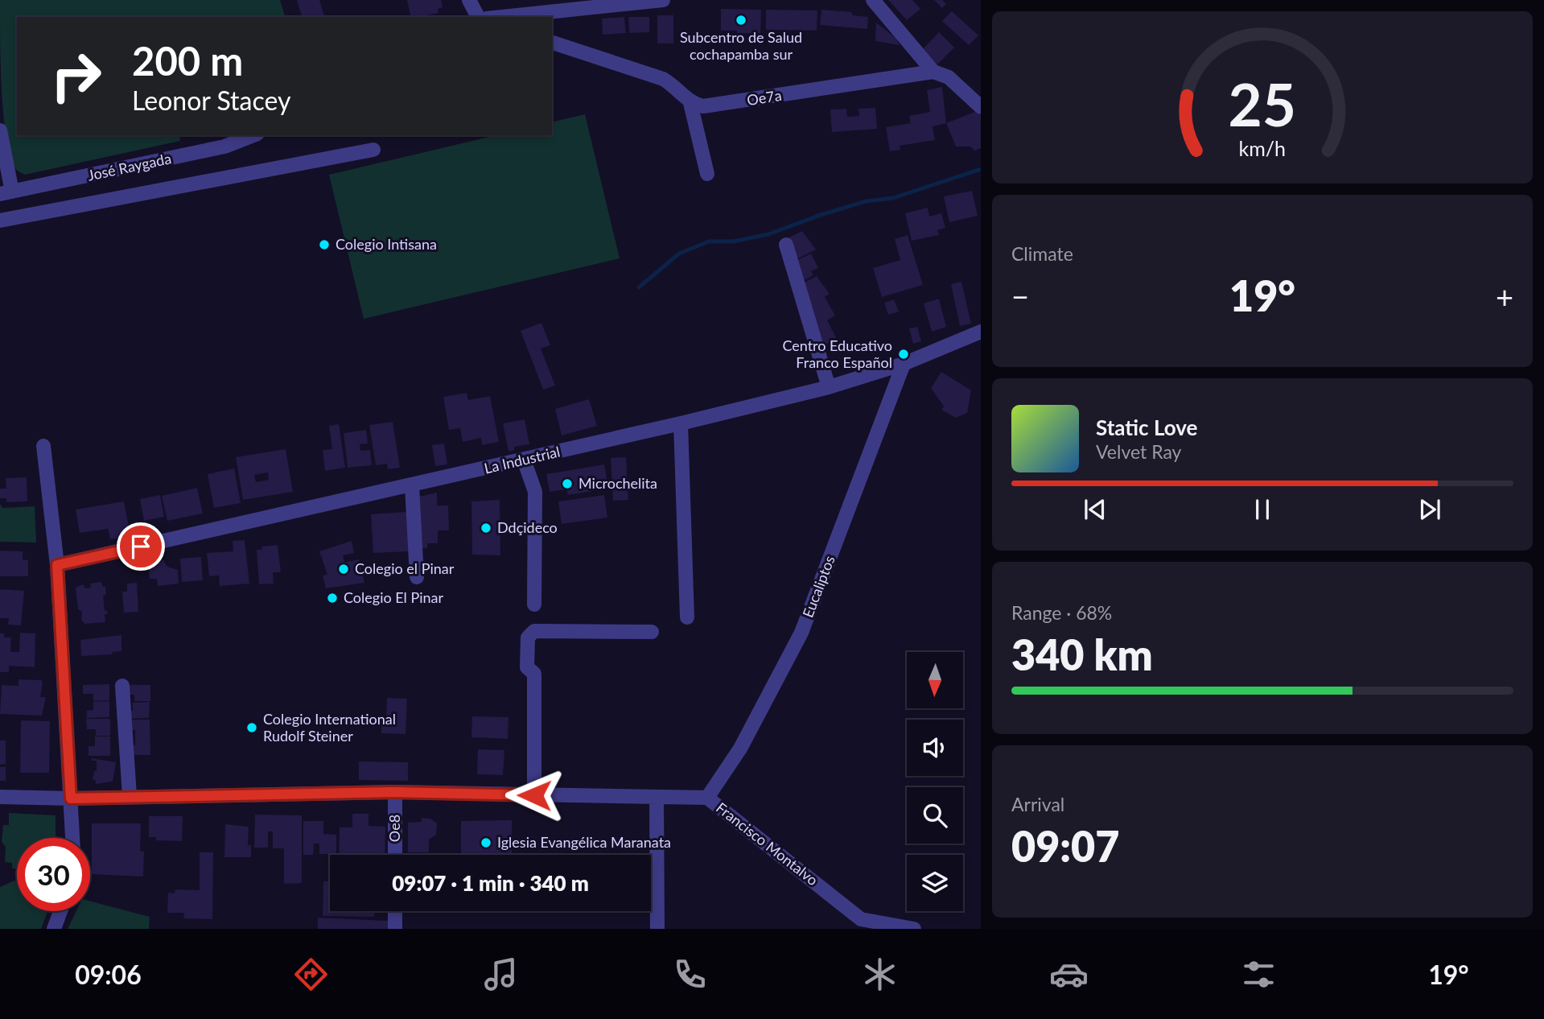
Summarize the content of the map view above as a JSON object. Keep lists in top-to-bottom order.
{
  "streets": {
    "street": [
      "Oe7a",
      "José Raygada",
      "La Industrial",
      "Eucaliptos",
      "Oe8",
      "Francisco Montalvo"
    ]
  },
  "crossings": [
    ["La Industrial", "Eucaliptos"],
    ["Eucaliptos", "Francisco Montalvo"],
    ["Oe8", "Francisco Montalvo"]
  ],
  "places": [
    "Subcentro de Salud cochapamba sur",
    "Colegio Intisana",
    "Centro Educativo Franco Español",
    "Microchelita",
    "Ddçideco",
    "Colegio el Pinar",
    "Colegio El Pinar",
    "Colegio International Rudolf Steiner",
    "Iglesia Evangélica Maranata"
  ],
  "north": "bottom",
  "page": {
    "turn": ["200 m", "Leonor Stacey"],
    "tile": [
      "Climate",
      ["Range · 68%", "340 km"],
      ["Arrival", "09:07"]
    ],
    "heat": ["−", "19°", "+"],
    "song": ["Static Love", "Velvet Ray"],
    "limit": "30",
    "trip": "09:07 · 1 min · 340 m",
    "tabs": ["09:06", "19°"],
    "gauge": ["25", "km/h"]
  }
}
